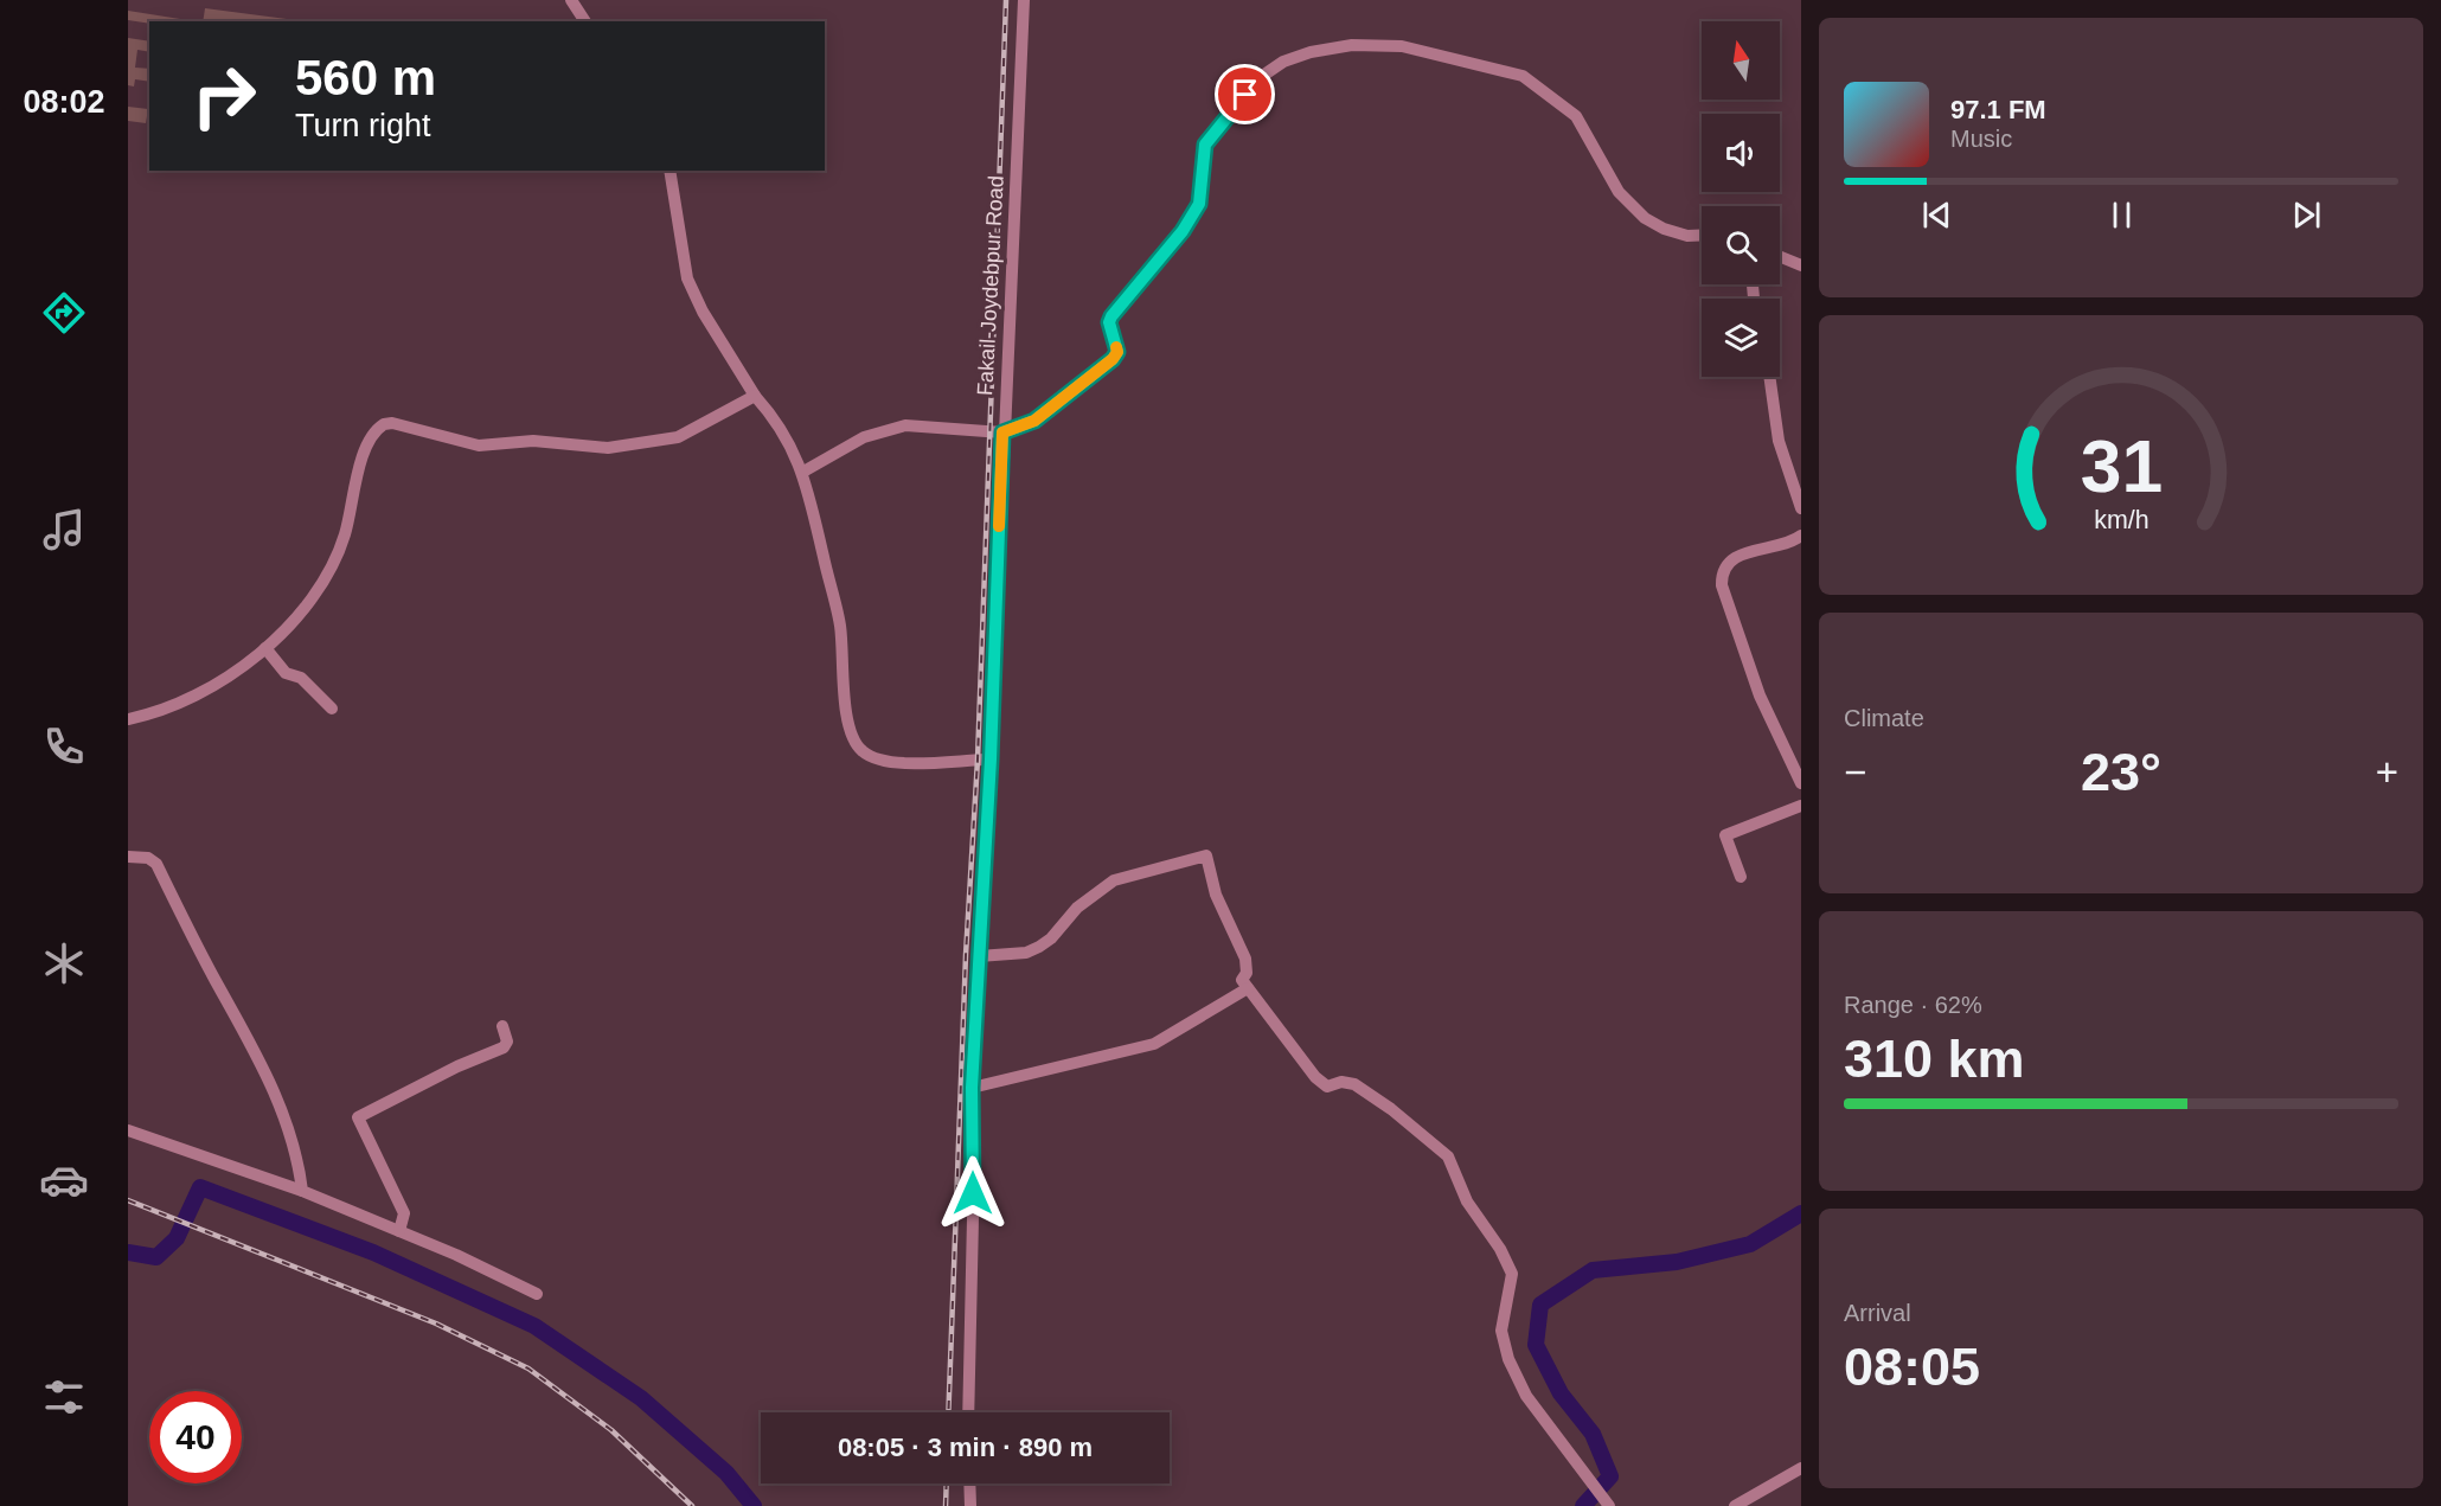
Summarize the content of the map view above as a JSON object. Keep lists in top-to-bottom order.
{
  "streets": {
    "street": ["Fakail-Joydebpur Road"]
  },
  "north": "top",
  "page": {
    "tabs": "08:02",
    "turn": ["560 m", "Turn right"],
    "song": ["97.1 FM", "Music"],
    "tile": [
      "Climate",
      ["Range · 62%", "310 km"],
      ["Arrival", "08:05"]
    ],
    "heat": ["−", "23°", "+"],
    "limit": "40",
    "trip": "08:05 · 3 min · 890 m",
    "gauge": ["31", "km/h"]
  }
}
